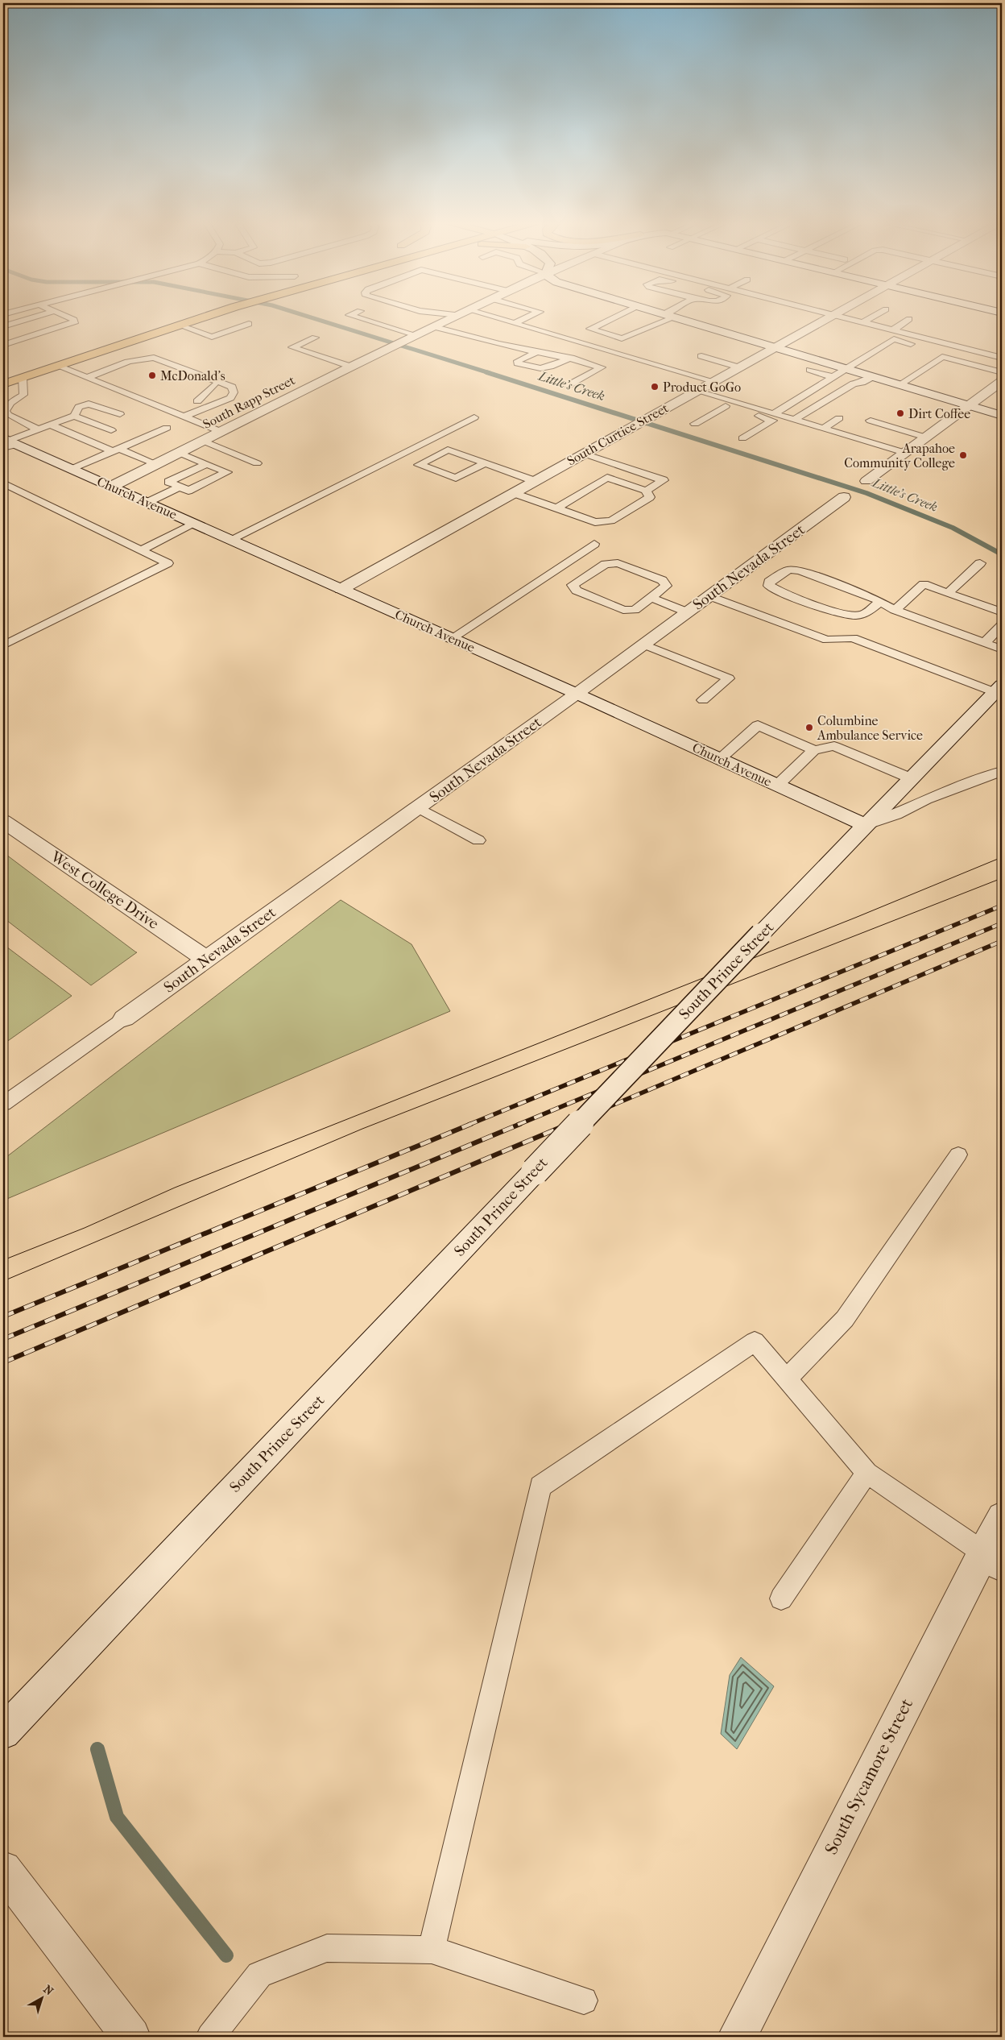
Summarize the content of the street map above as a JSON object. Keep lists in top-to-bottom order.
{
  "streets": {
    "street": [
      "South Rapp Street",
      "South Curtice Street",
      "Church Avenue",
      "South Nevada Street",
      "West College Drive",
      "South Prince Street",
      "South Sycamore Street"
    ]
  },
  "crossings": [
    ["South Rapp Street", "Church Avenue"],
    ["South Curtice Street", "Church Avenue"],
    ["Church Avenue", "South Nevada Street"],
    ["Church Avenue", "South Prince Street"],
    ["South Nevada Street", "West College Drive"]
  ],
  "water": ["Little's Creek"],
  "places": [
    "McDonald's",
    "Product GoGo",
    "Dirt Coffee",
    "Arapahoe Community College",
    "Columbine Ambulance Service"
  ],
  "north": "top right"
}
